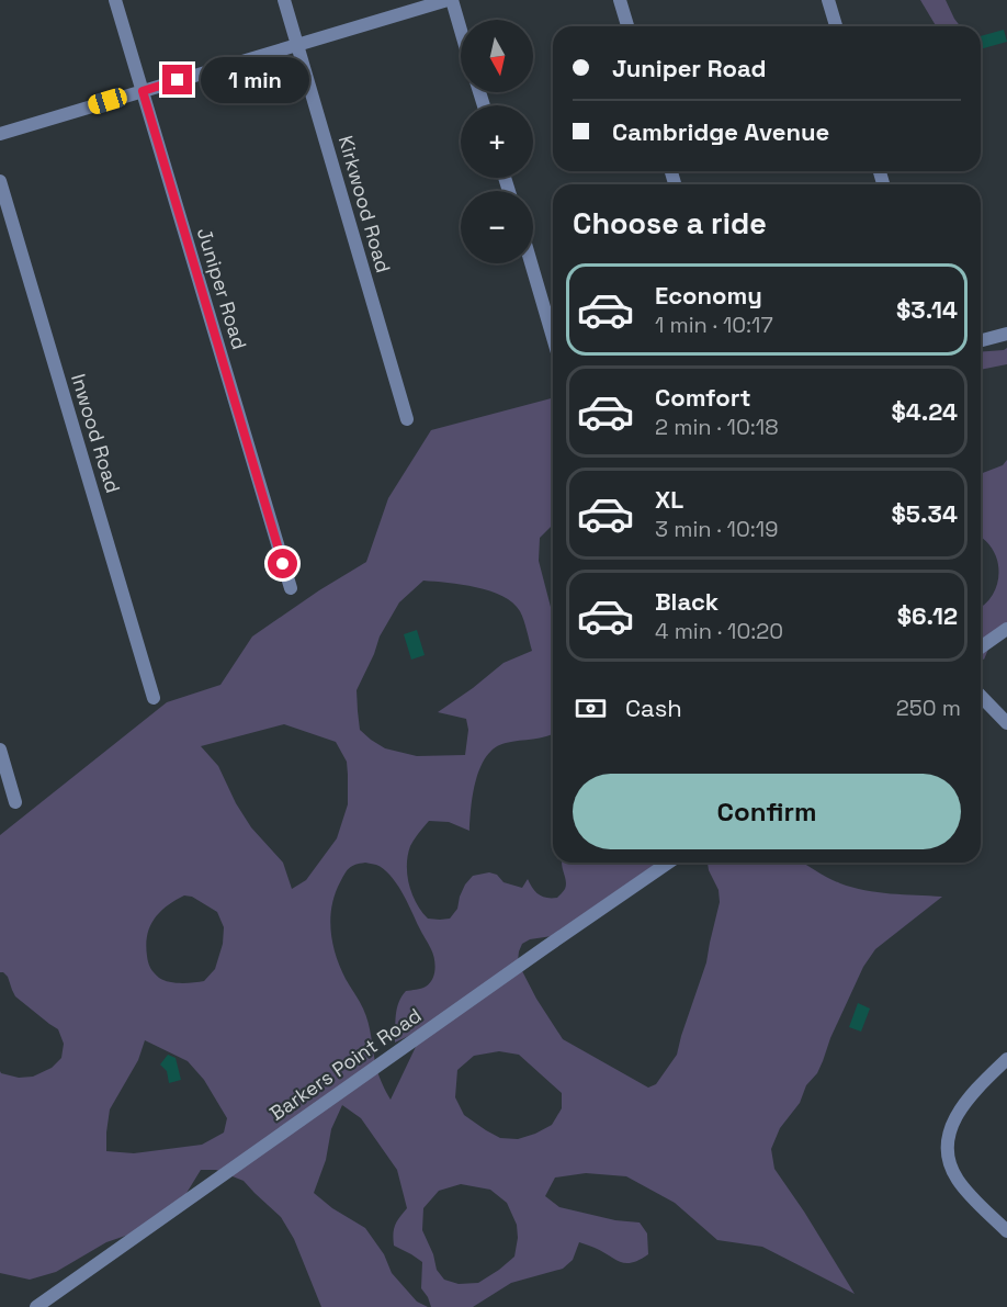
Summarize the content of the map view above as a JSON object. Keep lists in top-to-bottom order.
{
  "streets": {
    "street": [
      "Kirkwood Road",
      "Juniper Road",
      "Inwood Road",
      "Barkers Point Road"
    ]
  },
  "north": "bottom",
  "page": {
    "map_buttons": ["+", "−"],
    "banner": ["Juniper Road", "Cambridge Avenue"],
    "bubble": "1 min",
    "heading": "Choose a ride",
    "list": [
      {
        "name": "Economy",
        "note": "1 min · 10:17",
        "value": "$3.14"
      },
      {
        "name": "Comfort",
        "note": "2 min · 10:18",
        "value": "$4.24"
      },
      {
        "name": "XL",
        "note": "3 min · 10:19",
        "value": "$5.34"
      },
      {
        "name": "Black",
        "note": "4 min · 10:20",
        "value": "$6.12"
      }
    ],
    "pay": ["Cash", "250 m"],
    "buttons": "Confirm"
  }
}
